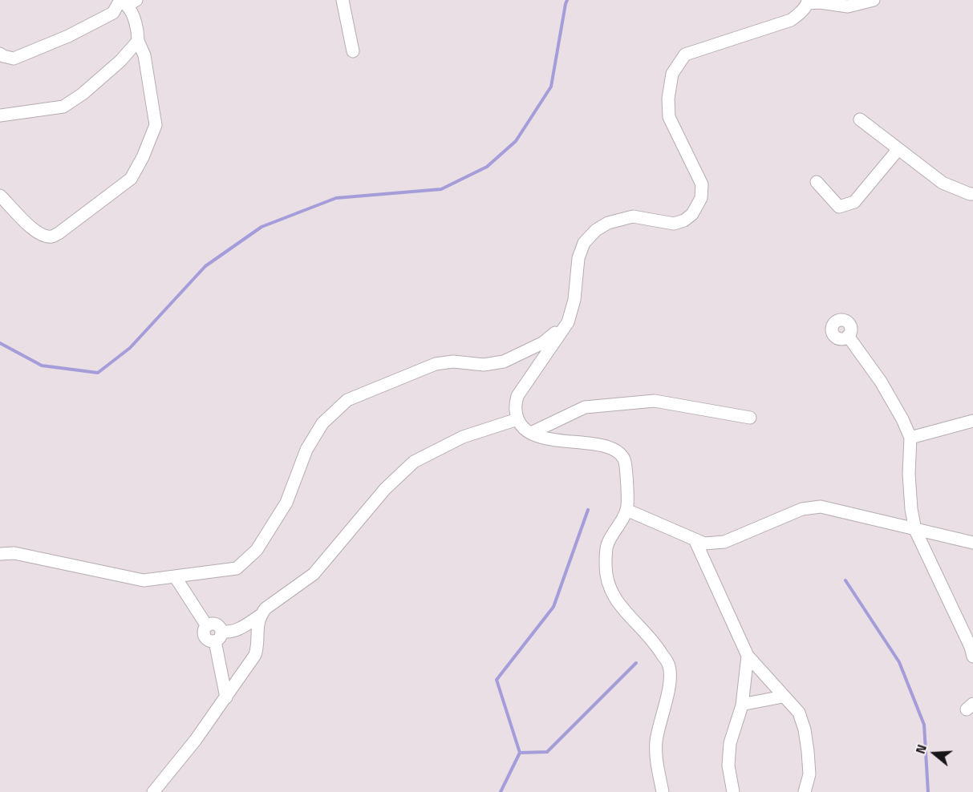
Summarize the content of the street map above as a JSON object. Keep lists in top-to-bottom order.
{
  "north": "left"
}
